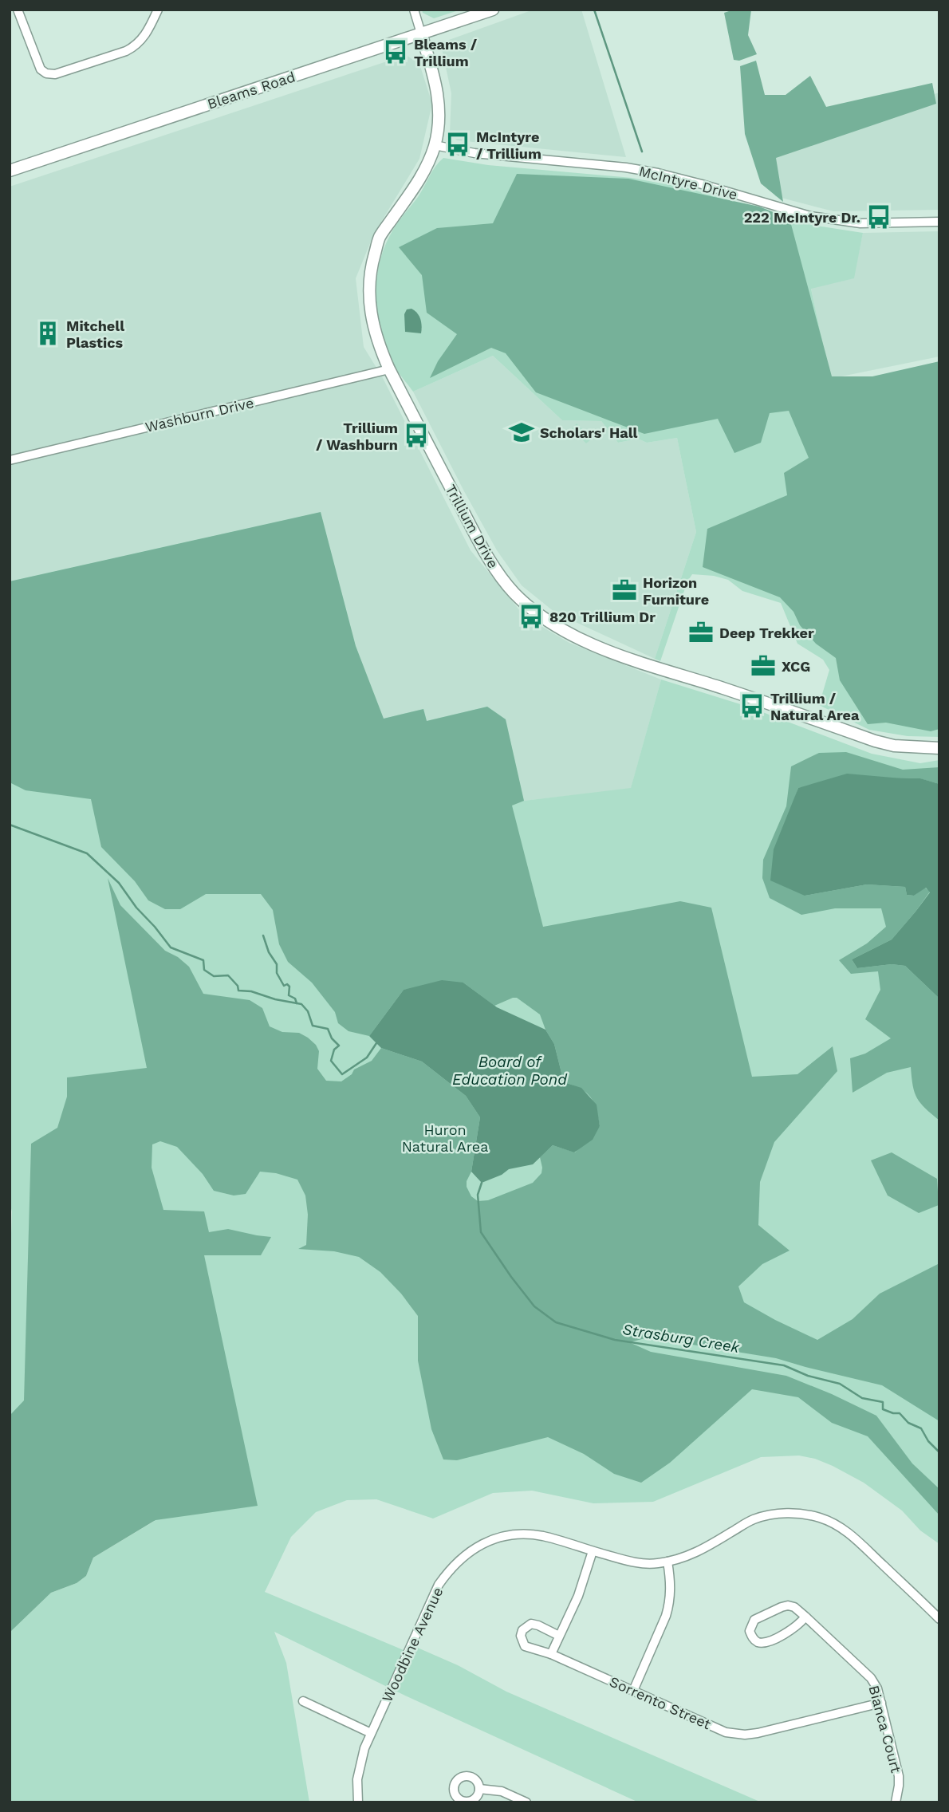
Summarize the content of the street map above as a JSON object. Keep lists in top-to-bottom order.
{
  "streets": {
    "street": [
      "Bleams Road",
      "McIntyre Drive",
      "Washburn Drive",
      "Trillium Drive",
      "Woodbine Avenue",
      "Sorrento Street",
      "Bianca Court"
    ]
  },
  "crossings": [
    ["Bleams Road", "Trillium Drive"],
    ["McIntyre Drive", "Trillium Drive"],
    ["Washburn Drive", "Trillium Drive"],
    ["Sorrento Street", "Bianca Court"]
  ],
  "water": ["Board of Education Pond", "Strasburg Creek"],
  "parks": ["Huron Natural Area"],
  "places": {
    "bus stop": [
      "Bleams / Trillium",
      "McIntyre / Trillium",
      "222 McIntyre Dr.",
      "Trillium / Washburn",
      "820 Trillium Dr",
      "Trillium / Natural Area"
    ],
    "building": ["Mitchell Plastics"],
    "school or university": ["Scholars' Hall"],
    "office": ["Horizon Furniture", "Deep Trekker", "XCG"]
  }
}
